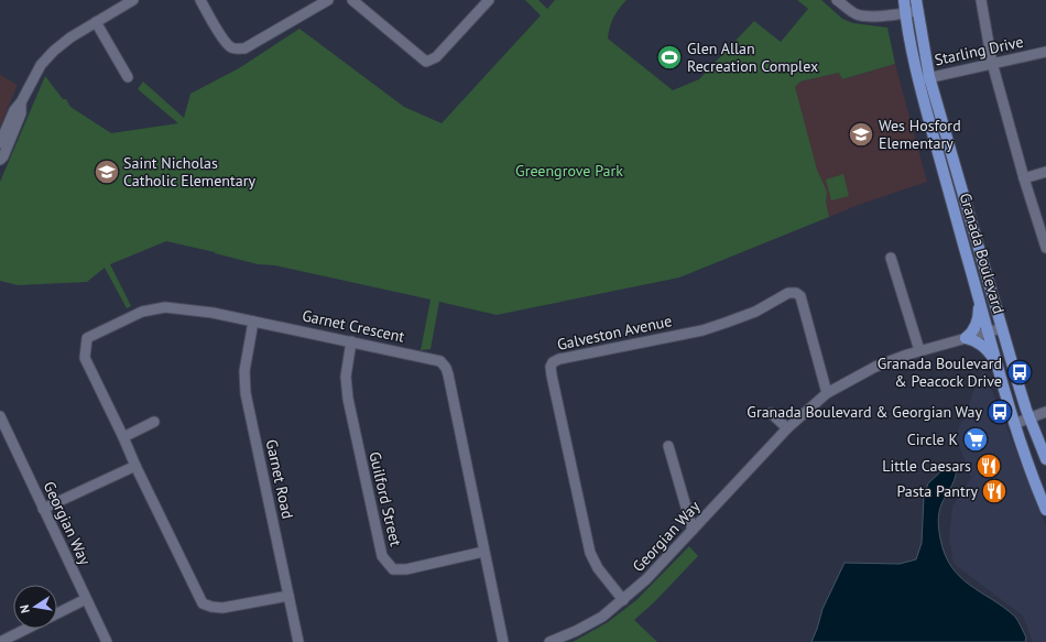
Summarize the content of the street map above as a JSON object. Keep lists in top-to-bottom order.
{
  "streets": {
    "main road": ["Granada Boulevard"],
    "street": [
      "Starling Drive",
      "Garnet Crescent",
      "Galveston Avenue",
      "Garnet Road",
      "Guilford Street",
      "Georgian Way"
    ]
  },
  "crossings": [
    ["Starling Drive", "Granada Boulevard"],
    ["Granada Boulevard", "Georgian Way"],
    ["Garnet Crescent", "Garnet Road"],
    ["Garnet Crescent", "Guilford Street"],
    ["Galveston Avenue", "Georgian Way"]
  ],
  "parks": ["Greengrove Park"],
  "places": {
    "sports": ["Glen Allan Recreation Complex"],
    "school or university": ["Wes Hosford Elementary", "Saint Nicholas Catholic Elementary"],
    "bus stop": ["Granada Boulevard & Peacock Drive", "Granada Boulevard & Georgian Way"],
    "supermarket": ["Circle K"],
    "restaurant": ["Little Caesars", "Pasta Pantry"]
  },
  "north": "left"
}
